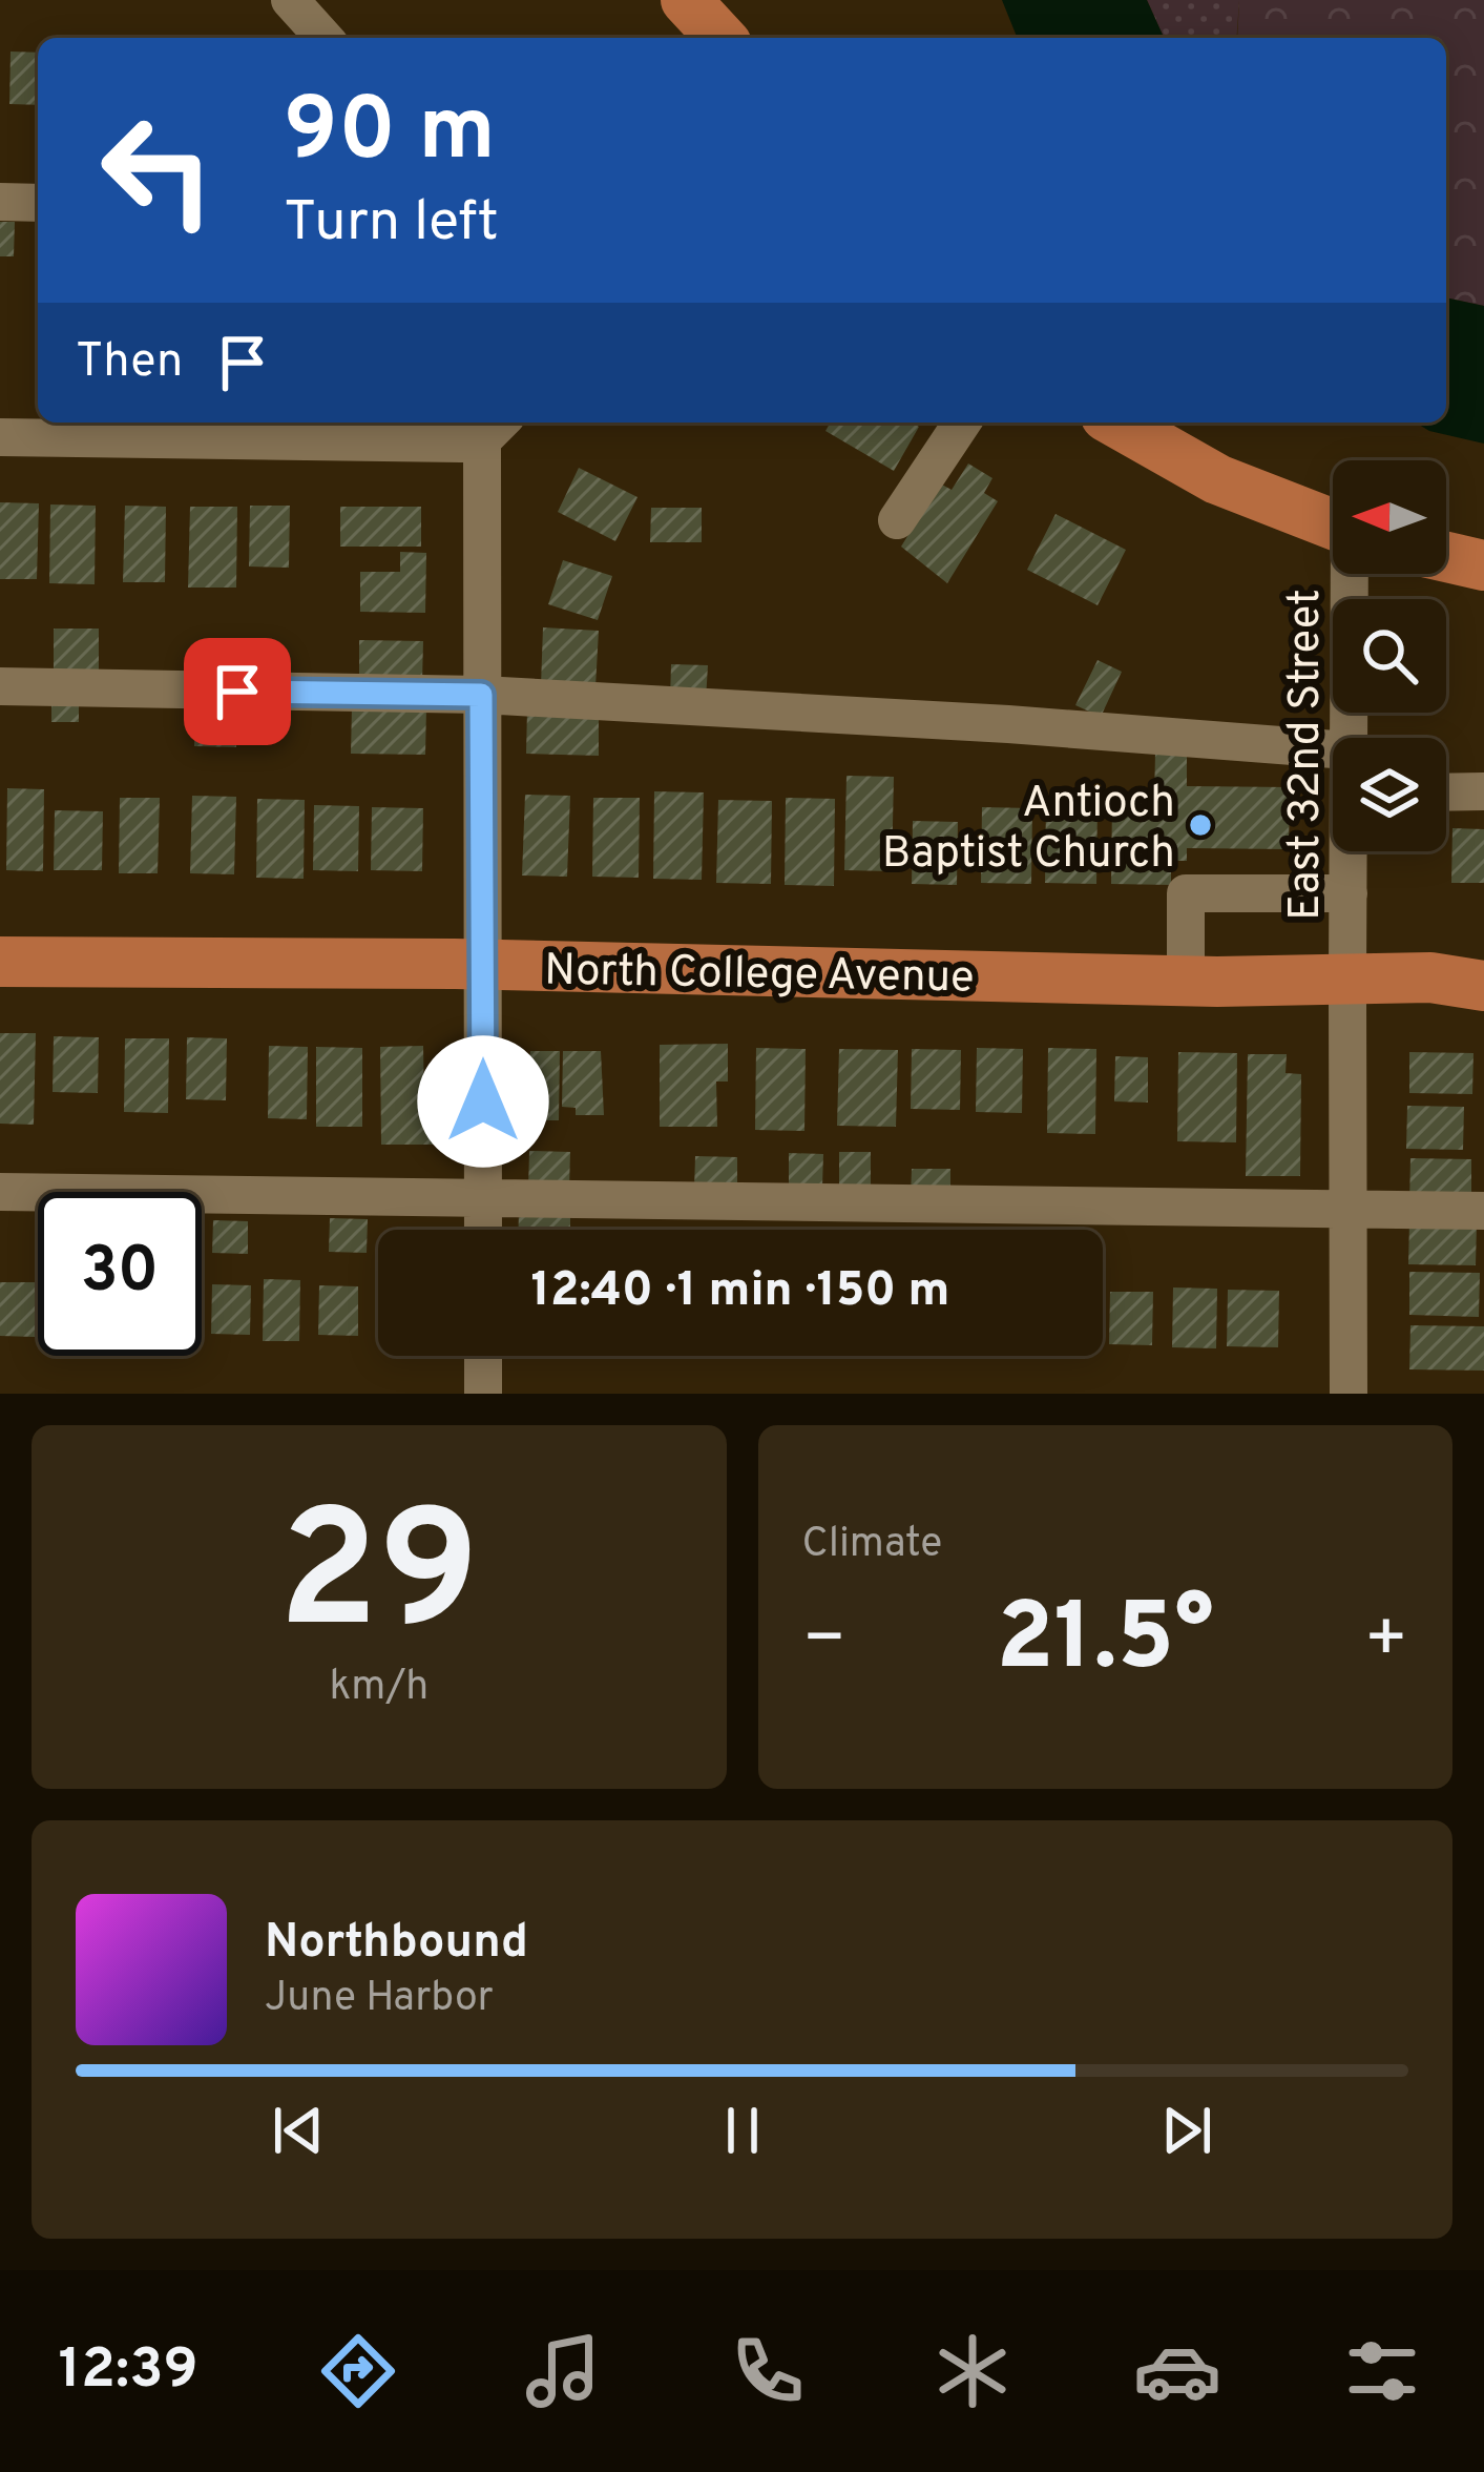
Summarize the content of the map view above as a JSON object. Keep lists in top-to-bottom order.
{
  "streets": {
    "main road": ["North College Avenue"],
    "street": ["East 32nd Street"]
  },
  "crossings": [
    ["East 32nd Street", "North College Avenue"]
  ],
  "places": ["Antioch Baptist Church"],
  "north": "left",
  "page": {
    "turn": ["90 m", "Turn left"],
    "then": "Then",
    "limit": "30",
    "trip": "12:40 · 1 min · 150 m",
    "tile": [
      ["29", "km/h"],
      "Climate"
    ],
    "heat": ["−", "21.5°", "+"],
    "song": ["Northbound", "June Harbor"],
    "tabs": "12:39"
  }
}
